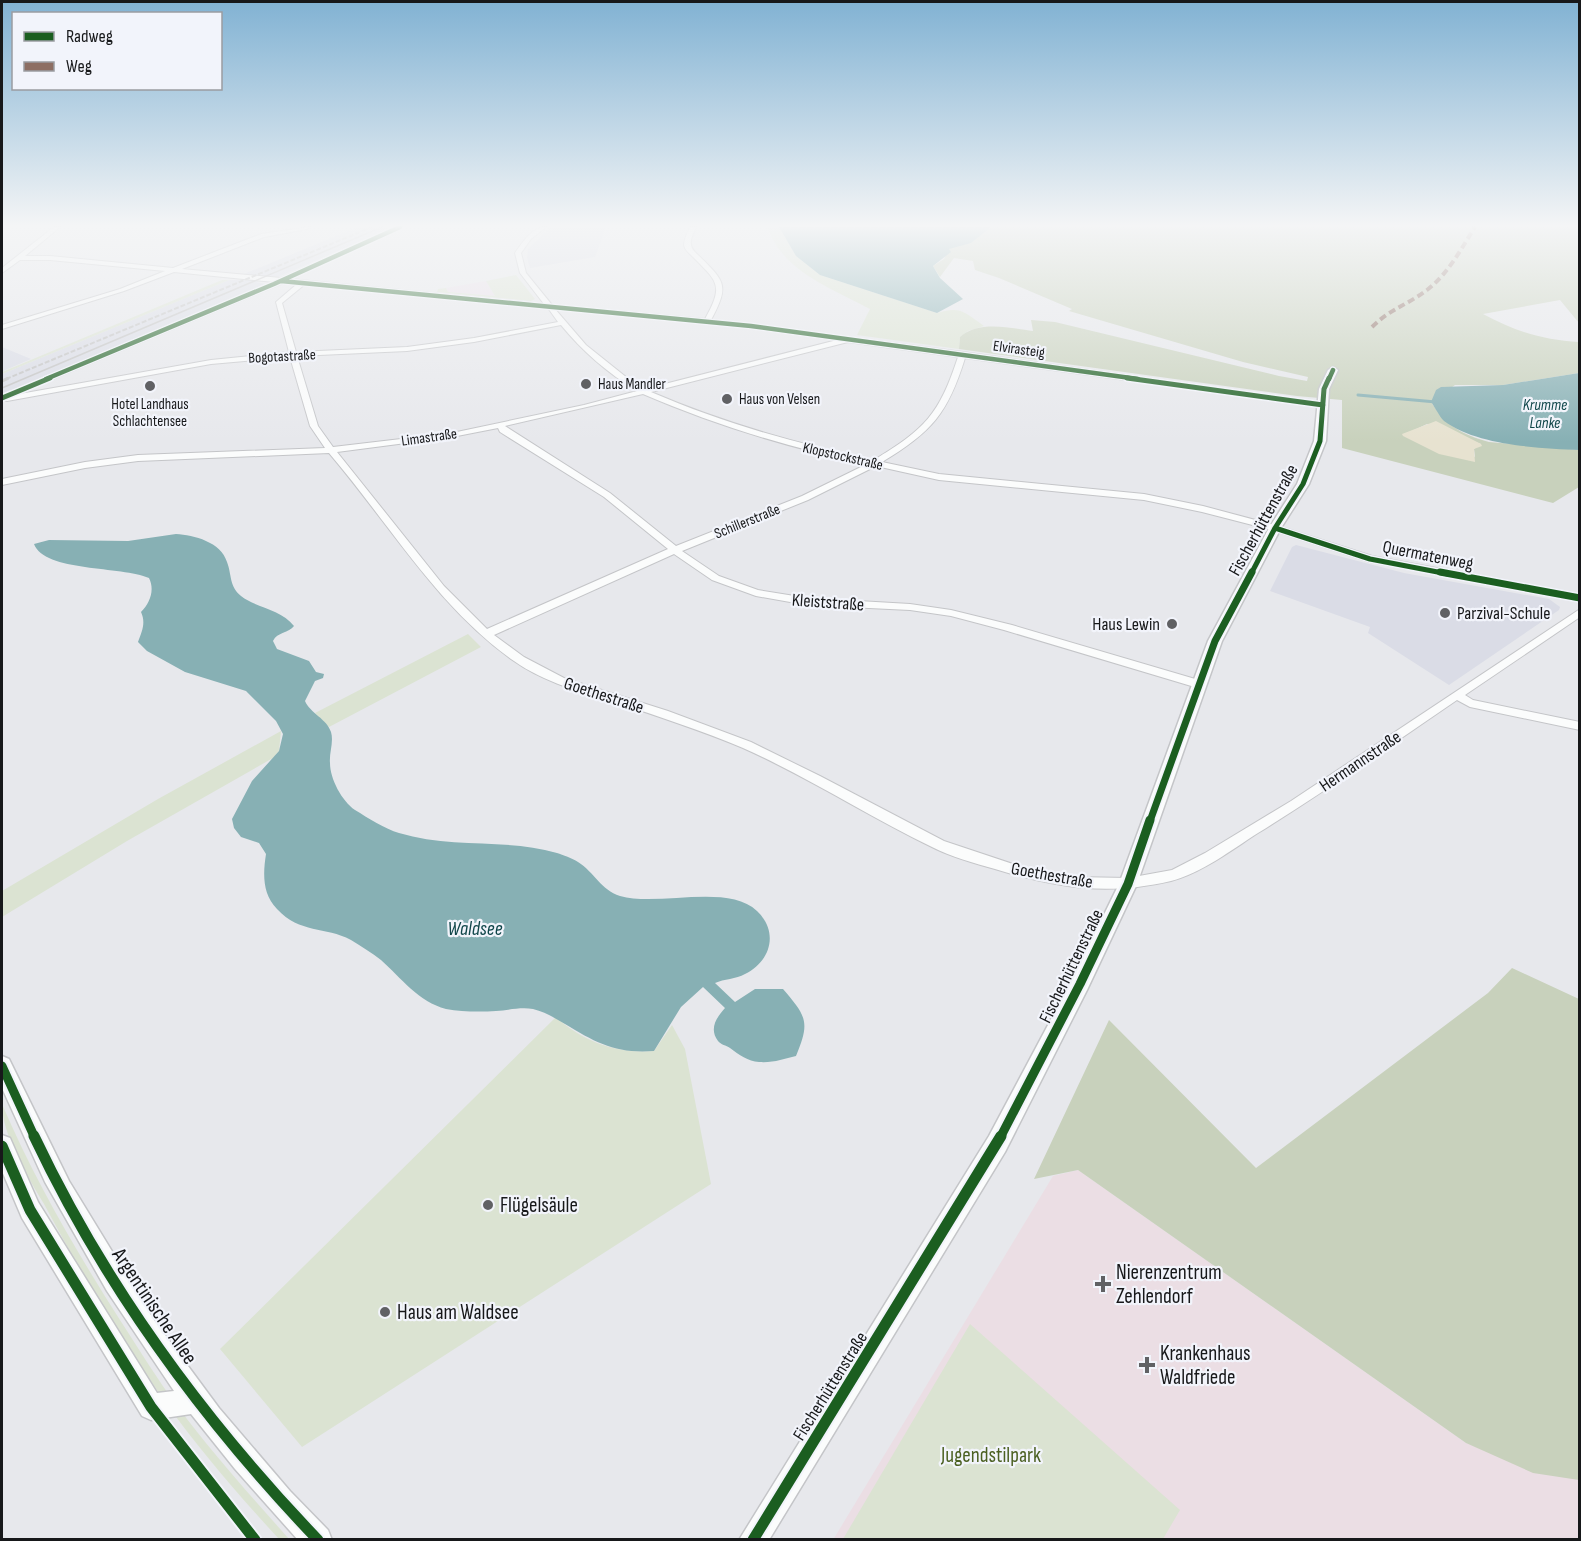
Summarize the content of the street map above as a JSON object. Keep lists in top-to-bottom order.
{
  "streets": {
    "street": [
      "Elvirasteig",
      "Bogotastraße",
      "Limastraße",
      "Klopstockstraße",
      "Fischerhüttenstraße",
      "Schillerstraße",
      "Quermatenweg",
      "Kleiststraße",
      "Goethestraße",
      "Hermannstraße",
      "Argentinische Allee"
    ]
  },
  "crossings": [
    ["Elvirasteig", "Limastraße"],
    ["Elvirasteig", "Klopstockstraße"],
    ["Elvirasteig", "Fischerhüttenstraße"],
    ["Elvirasteig", "Schillerstraße"],
    ["Bogotastraße", "Klopstockstraße"],
    ["Bogotastraße", "Goethestraße"],
    ["Limastraße", "Klopstockstraße"],
    ["Limastraße", "Kleiststraße"],
    ["Limastraße", "Goethestraße"],
    ["Klopstockstraße", "Fischerhüttenstraße"],
    ["Klopstockstraße", "Schillerstraße"],
    ["Klopstockstraße", "Quermatenweg"],
    ["Fischerhüttenstraße", "Quermatenweg"],
    ["Fischerhüttenstraße", "Kleiststraße"],
    ["Fischerhüttenstraße", "Goethestraße"],
    ["Fischerhüttenstraße", "Hermannstraße"],
    ["Schillerstraße", "Kleiststraße"],
    ["Schillerstraße", "Goethestraße"],
    ["Goethestraße", "Hermannstraße"]
  ],
  "water": ["Krumme Lanke", "Waldsee"],
  "parks": ["Jugendstilpark"],
  "places": {
    "other": [
      "Haus Mandler",
      "Hotel Landhaus Schlachtensee",
      "Haus von Velsen",
      "Parzival-Schule",
      "Haus Lewin",
      "Flügelsäule",
      "Haus am Waldsee"
    ],
    "health": ["Nierenzentrum Zehlendorf", "Krankenhaus Waldfriede"]
  },
  "legend": ["Radweg", "Weg"]
}
